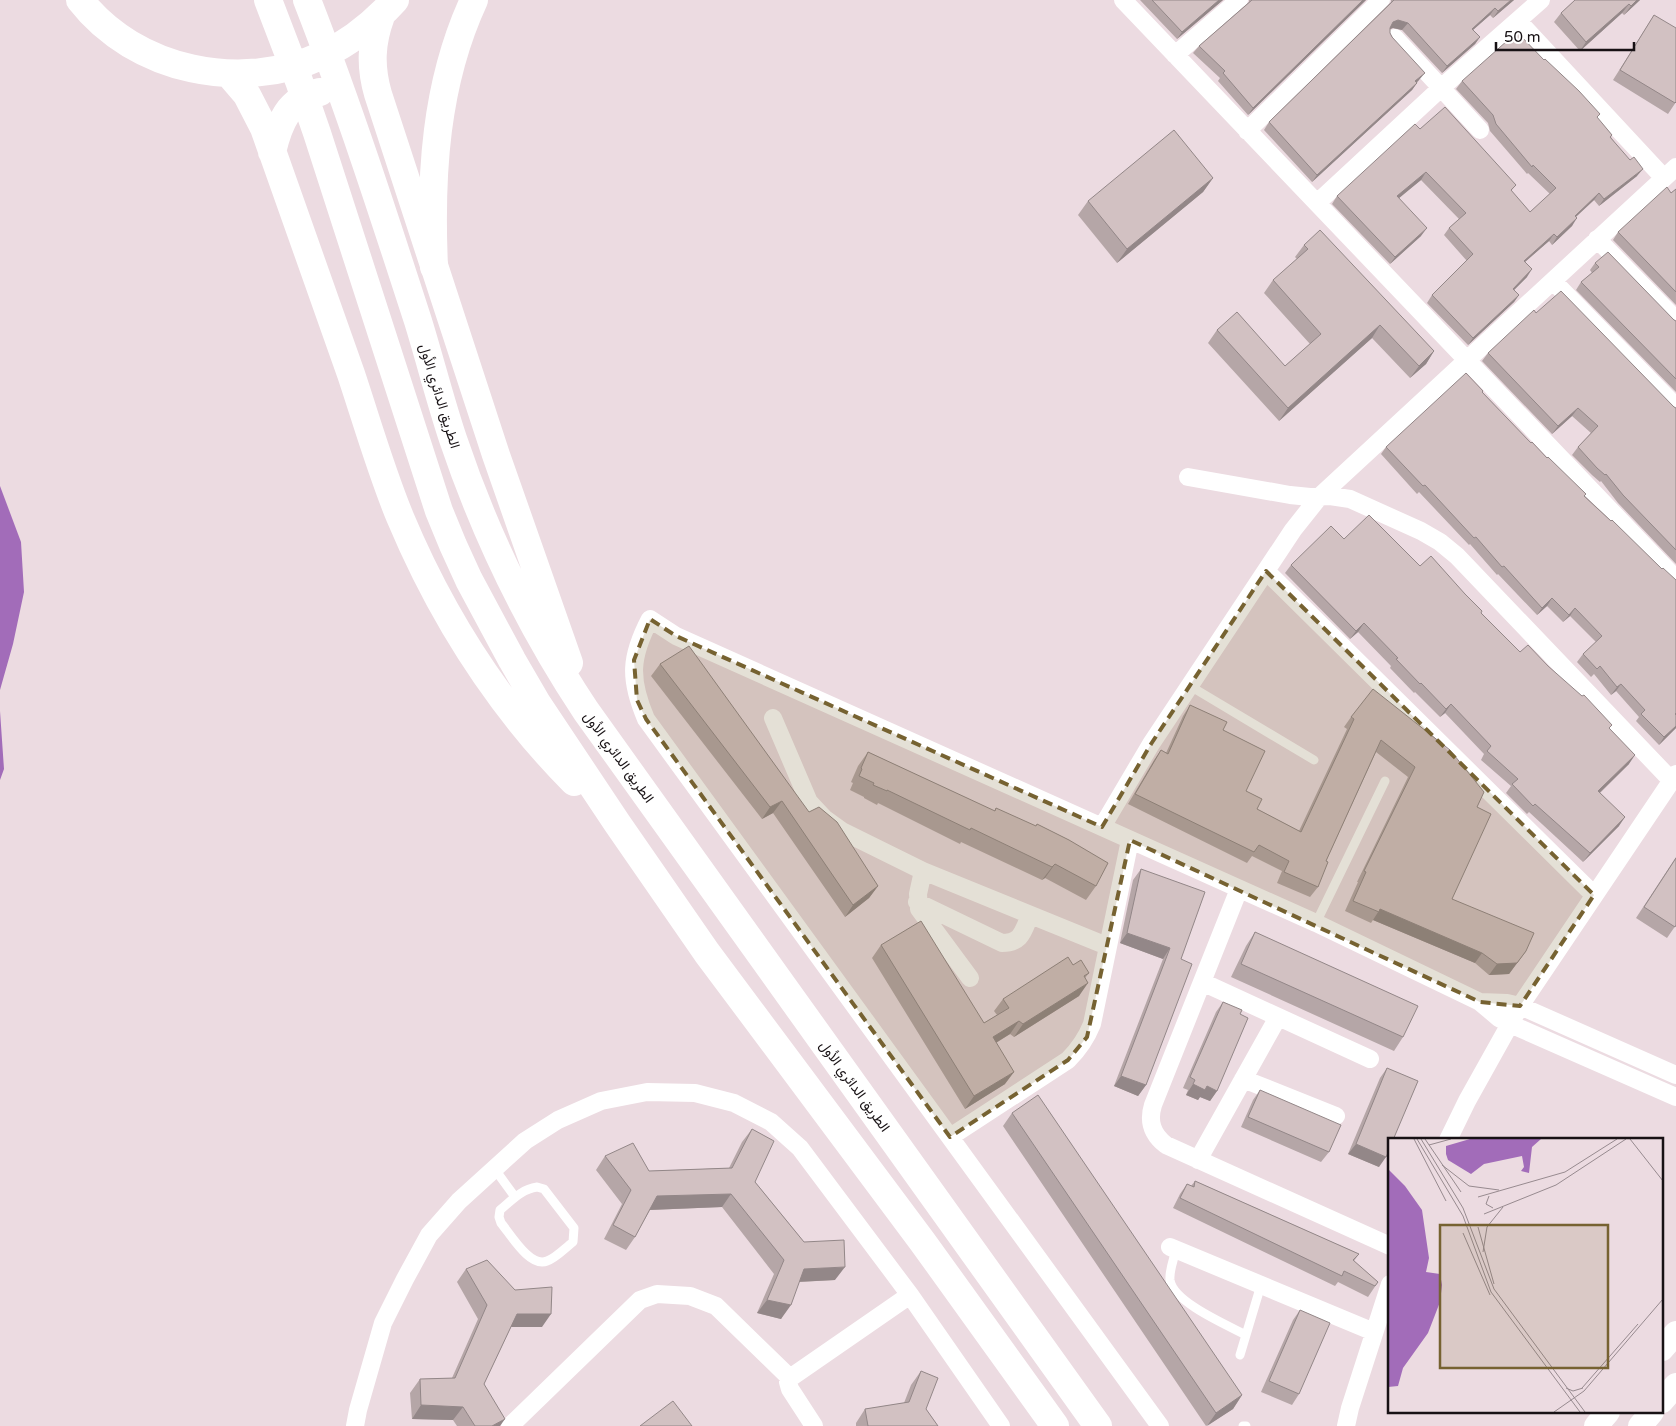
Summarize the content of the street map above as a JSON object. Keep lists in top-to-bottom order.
{
  "streets": {
    "main road": ["الطريق الدائري الأول"]
  },
  "scale_bar": "50 m"
}
